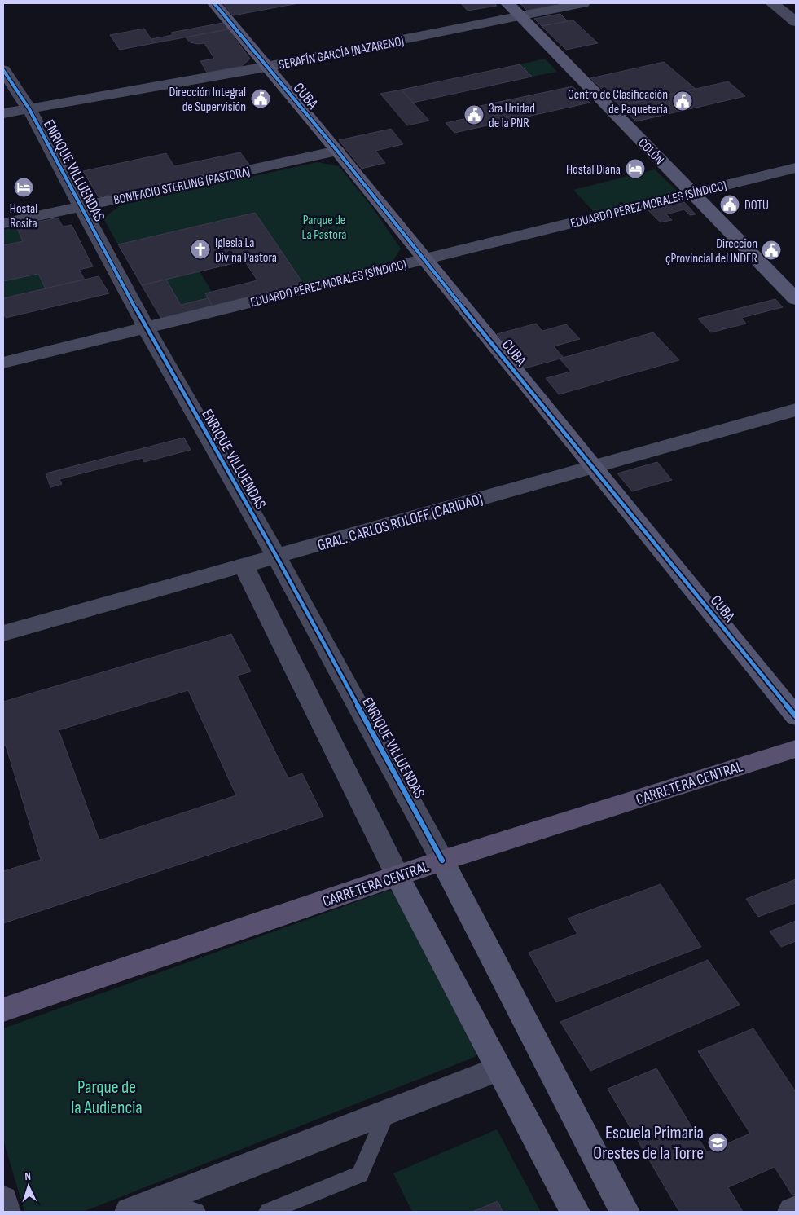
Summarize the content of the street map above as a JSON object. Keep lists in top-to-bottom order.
{
  "streets": {
    "main road": ["CARRETERA CENTRAL"],
    "street": [
      "SERAFÍN GARCÍA (NAZARENO)",
      "CUBA",
      "COLÓN",
      "ENRIQUE VILLUENDAS",
      "BONIFACIO STERLING (PASTORA)",
      "EDUARDO PÉREZ MORALES (SÍNDICO)",
      "GRAL. CARLOS ROLOFF (CARIDAD)"
    ]
  },
  "crossings": [
    ["SERAFÍN GARCÍA (NAZARENO)", "CUBA"],
    ["SERAFÍN GARCÍA (NAZARENO)", "COLÓN"],
    ["SERAFÍN GARCÍA (NAZARENO)", "ENRIQUE VILLUENDAS"],
    ["CUBA", "BONIFACIO STERLING (PASTORA)"],
    ["CUBA", "EDUARDO PÉREZ MORALES (SÍNDICO)"],
    ["CUBA", "GRAL. CARLOS ROLOFF (CARIDAD)"],
    ["COLÓN", "EDUARDO PÉREZ MORALES (SÍNDICO)"],
    ["ENRIQUE VILLUENDAS", "BONIFACIO STERLING (PASTORA)"],
    ["ENRIQUE VILLUENDAS", "EDUARDO PÉREZ MORALES (SÍNDICO)"],
    ["ENRIQUE VILLUENDAS", "GRAL. CARLOS ROLOFF (CARIDAD)"],
    ["ENRIQUE VILLUENDAS", "CARRETERA CENTRAL"]
  ],
  "parks": ["Parque de La Pastora", "Parque de la Audiencia"],
  "places": {
    "public building": [
      "Dirección Integral de Supervisión",
      "Centro de Clasificación de Paquetería",
      "3ra Unidad de la PNR",
      "DOTU",
      "Direccion çProvincial del INDER"
    ],
    "hotel": ["Hostal Diana", "Hostal Rosita"],
    "church": ["Iglesia La Divina Pastora"],
    "school or university": ["Escuela Primaria Orestes de la Torre"]
  },
  "north": "top"
}
